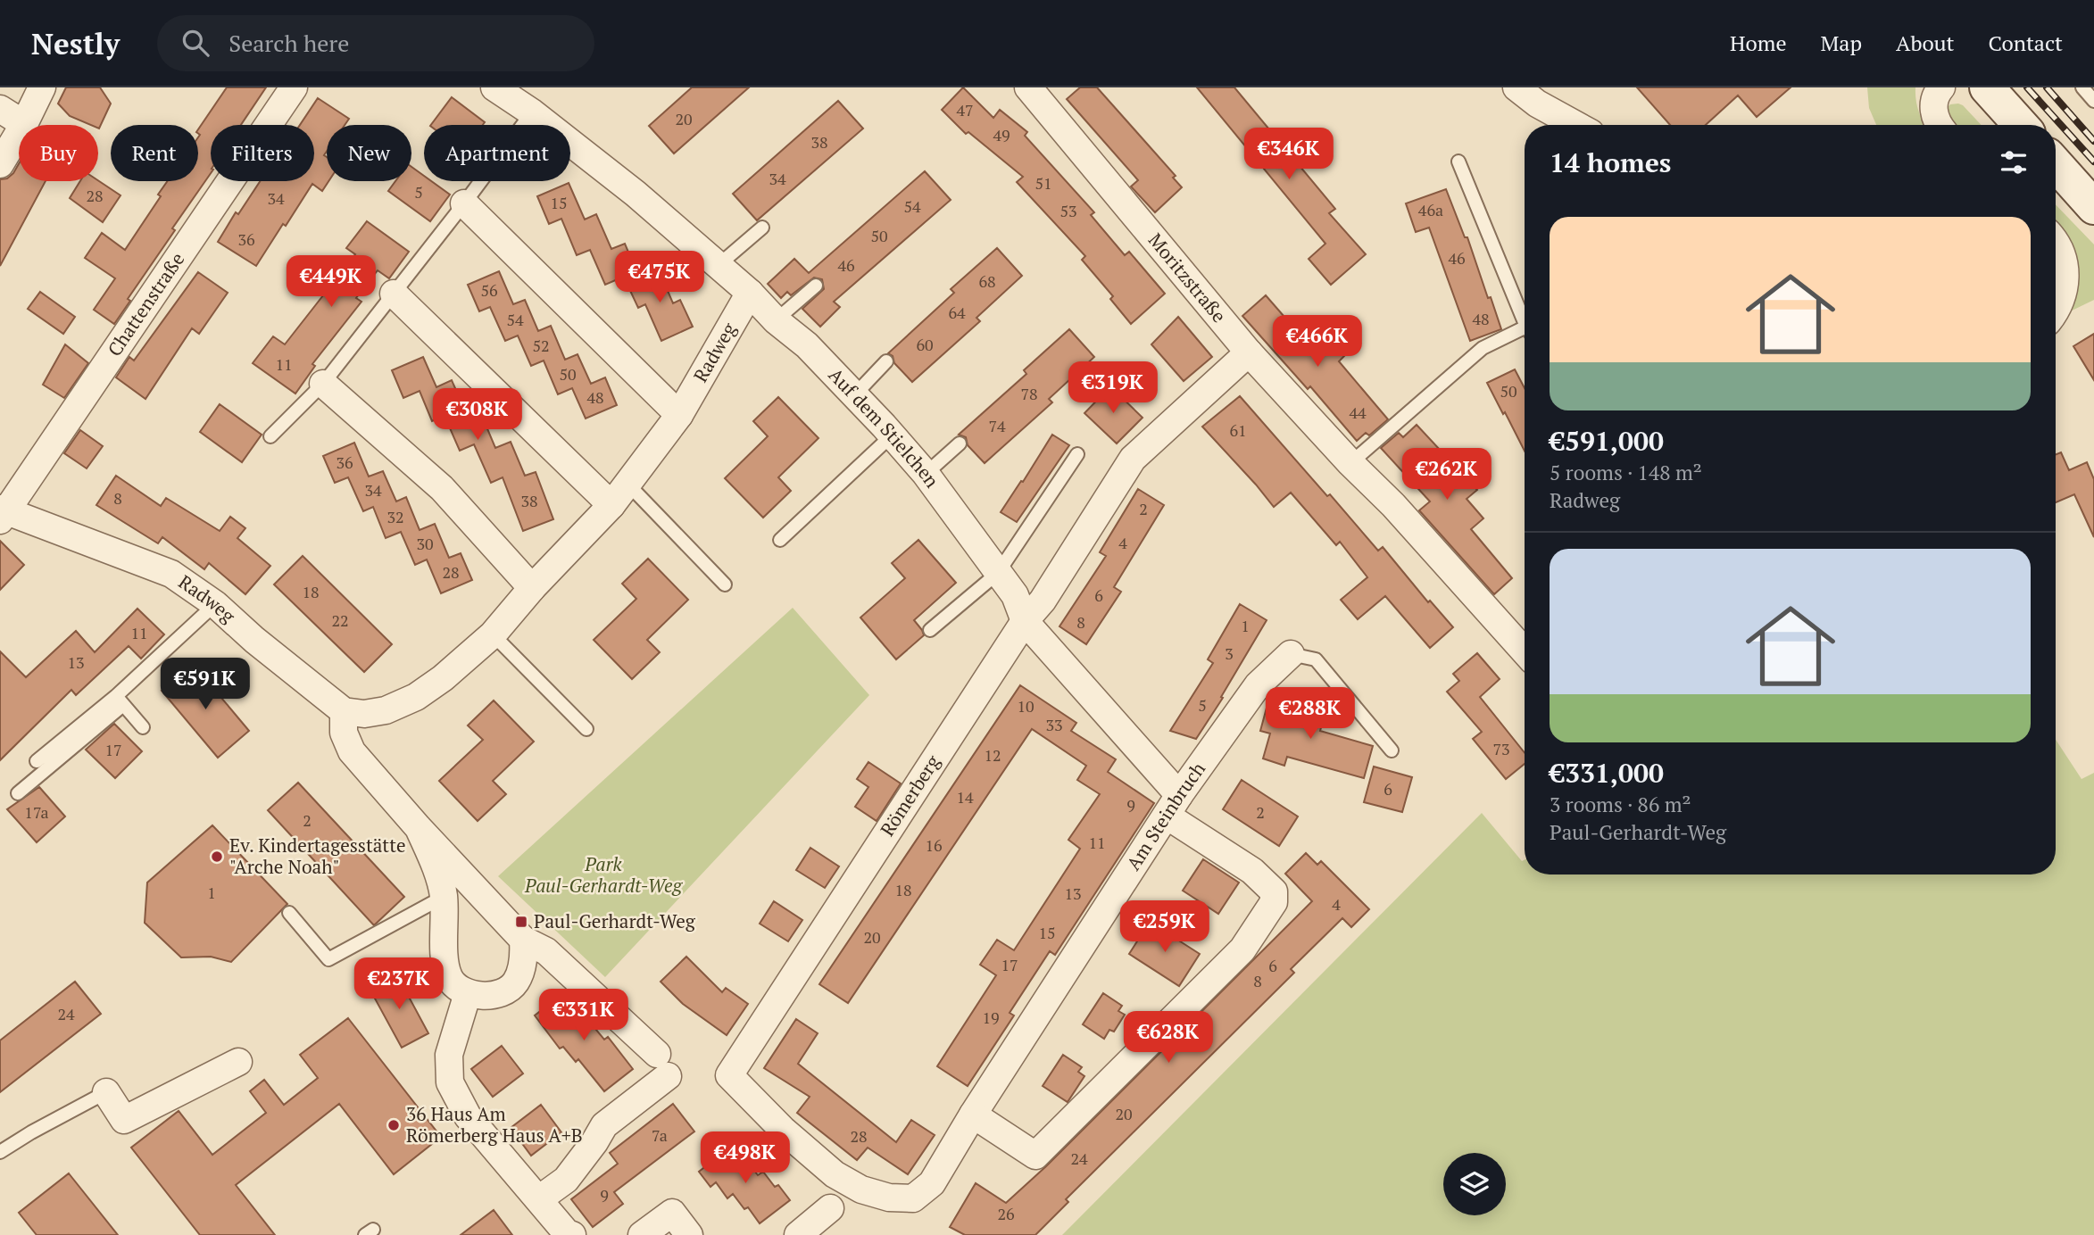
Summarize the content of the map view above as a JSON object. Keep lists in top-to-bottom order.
{
  "streets": {
    "street": [
      "Moritzstraße",
      "Chattenstraße",
      "Radweg",
      "Auf dem Stielchen",
      "Römerberg",
      "Am Steinbruch"
    ]
  },
  "crossings": [
    ["Moritzstraße", "Römerberg"],
    ["Chattenstraße", "Radweg"],
    ["Radweg", "Auf dem Stielchen"],
    ["Auf dem Stielchen", "Römerberg"],
    ["Auf dem Stielchen", "Am Steinbruch"],
    ["Römerberg", "Am Steinbruch"]
  ],
  "parks": ["Park Paul-Gerhardt-Weg"],
  "places": {
    "other": ["Ev. Kindertagesstätte \"Arche Noah\"", "36 Haus Am Römerberg Haus A+B"],
    "transit": ["Paul-Gerhardt-Weg"]
  },
  "house_numbers": [
    "47",
    "20",
    "49",
    "38",
    "34",
    "51",
    "5",
    "28",
    "34",
    "15",
    "54",
    "46a",
    "53",
    "50",
    "36",
    "46",
    "46",
    "68",
    "56",
    "64",
    "48",
    "54",
    "60",
    "52",
    "11",
    "50",
    "50",
    "78",
    "48",
    "44",
    "74",
    "61",
    "36",
    "34",
    "8",
    "38",
    "2",
    "32",
    "4",
    "30",
    "28",
    "18",
    "6",
    "22",
    "8",
    "1",
    "11",
    "3",
    "13",
    "5",
    "10",
    "33",
    "73",
    "17",
    "12",
    "6",
    "14",
    "9",
    "17a",
    "2",
    "2",
    "11",
    "16",
    "18",
    "1",
    "13",
    "4",
    "15",
    "20",
    "17",
    "6",
    "8",
    "24",
    "19",
    "20",
    "7a",
    "28",
    "24",
    "9",
    "26"
  ],
  "page": {
    "header": "Nestly",
    "search": "Search here",
    "nav": [
      "Home",
      "Map",
      "About",
      "Contact"
    ],
    "chip": [
      "Buy",
      "Rent",
      "Filters",
      "New",
      "Apartment"
    ],
    "heading": "14 homes",
    "price": [
      "€346K",
      "€475K",
      "€449K",
      "€466K",
      "€319K",
      "€308K",
      "€262K",
      "€591K",
      "€288K",
      "€259K",
      "€237K",
      "€331K",
      "€628K",
      "€498K"
    ],
    "list": [
      {
        "name": "€591,000",
        "note": "5 rooms · 148 m² · Radweg"
      },
      {
        "name": "€331,000",
        "note": "3 rooms · 86 m² · Paul-Gerhardt-Weg"
      }
    ]
  }
}
